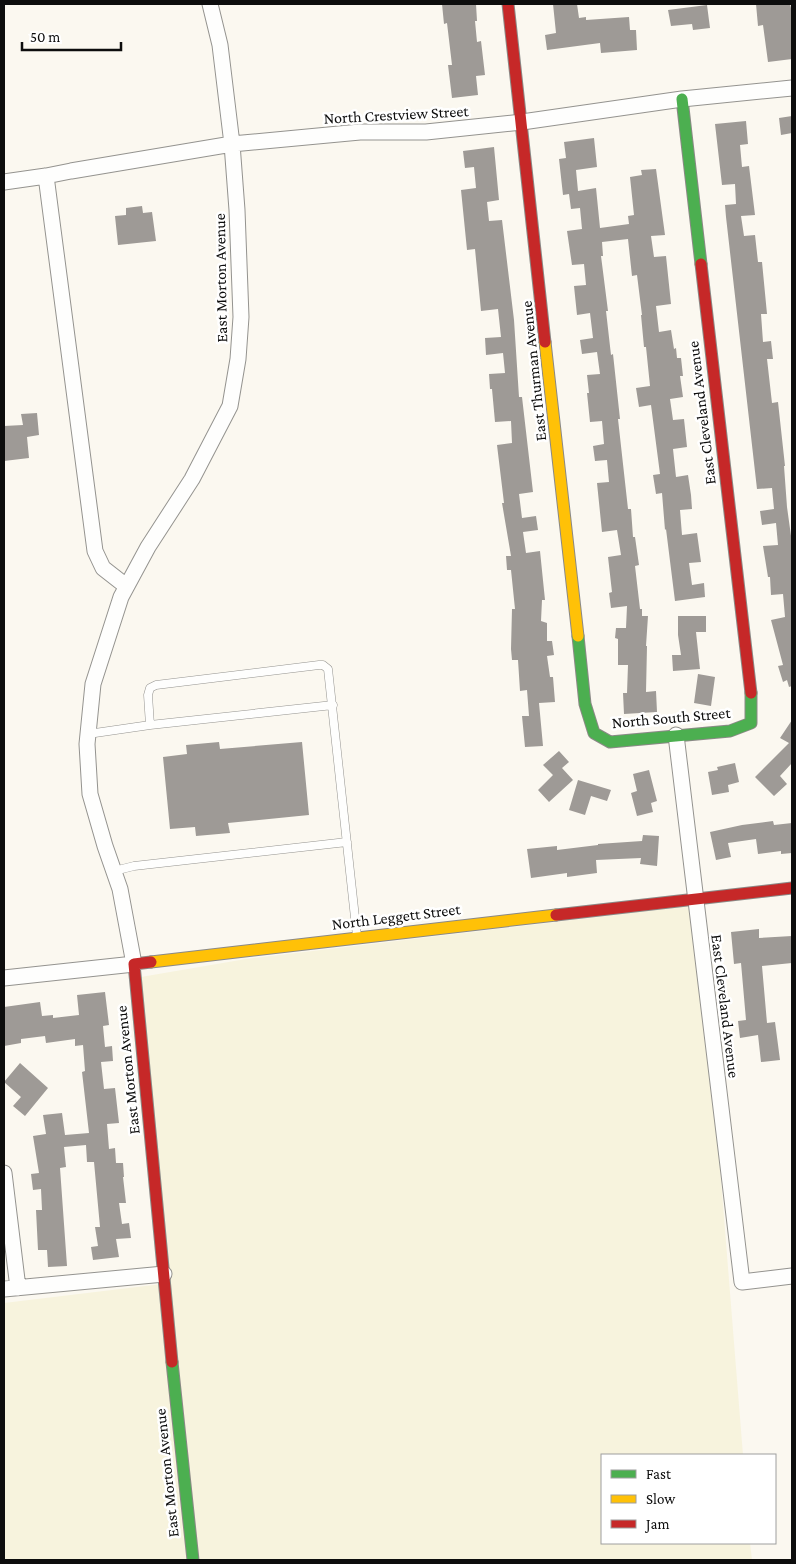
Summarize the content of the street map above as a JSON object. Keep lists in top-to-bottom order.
{
  "streets": {
    "street": [
      "North Crestview Street",
      "East Morton Avenue",
      "East Thurman Avenue",
      "East Cleveland Avenue",
      "North South Street",
      "North Leggett Street"
    ]
  },
  "crossings": [
    ["North Crestview Street", "East Morton Avenue"],
    ["North Crestview Street", "East Thurman Avenue"],
    ["North Crestview Street", "East Cleveland Avenue"],
    ["East Morton Avenue", "North Leggett Street"],
    ["East Thurman Avenue", "North South Street"],
    ["East Cleveland Avenue", "North South Street"],
    ["East Cleveland Avenue", "North Leggett Street"]
  ],
  "legend": ["Fast", "Slow", "Jam"],
  "scale_bar": "50 m"
}
